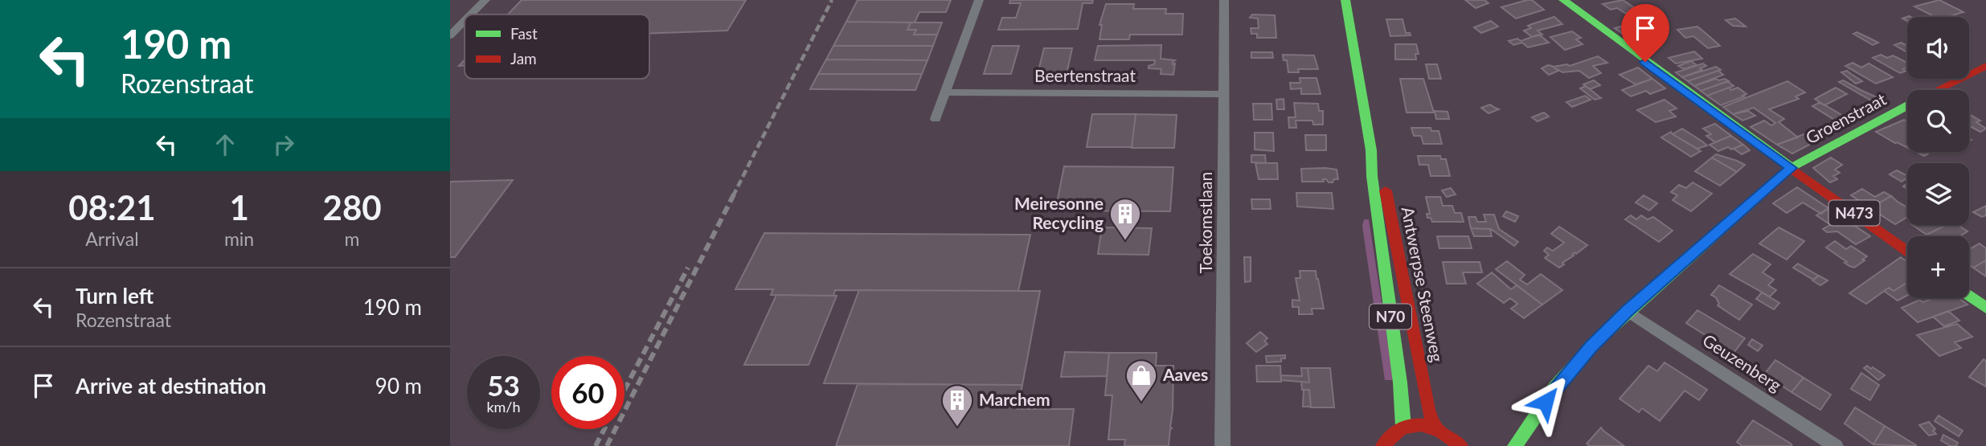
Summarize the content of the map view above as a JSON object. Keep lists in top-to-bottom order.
{
  "streets": {
    "main road": [
      "Groenstraat",
      "N473",
      "Antwerpse Steenweg",
      "N70"
    ],
    "street": ["Beertenstraat", "Toekomstlaan", "Geuzenberg"]
  },
  "crossings": [
    ["Beertenstraat", "Toekomstlaan"],
    ["Groenstraat", "N473"],
    ["Groenstraat", "Geuzenberg"]
  ],
  "places": {
    "building": ["Meiresonne Recycling", "Marchem"],
    "shop": ["Aaves"]
  },
  "legend": ["Fast", "Jam"],
  "page": {
    "turn": ["190 m", "Rozenstraat"],
    "map_buttons": "+",
    "eta": [
      "08:21",
      "Arrival",
      "1",
      "min",
      "280",
      "m"
    ],
    "list": [
      {
        "name": "Turn left",
        "note": "Rozenstraat",
        "value": "190 m"
      },
      {
        "name": "Arrive at destination",
        "value": "90 m"
      }
    ],
    "speed": "53 km/h",
    "limit": "60"
  }
}
